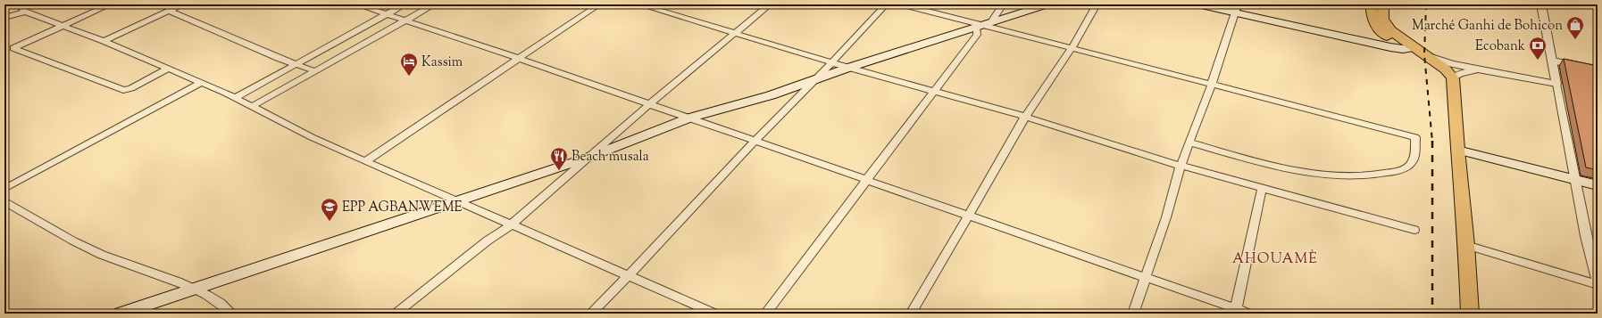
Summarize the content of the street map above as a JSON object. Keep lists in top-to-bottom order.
{
  "districts": ["AHOUAMÈ"],
  "places": {
    "shop": ["Marché Ganhi de Bohicon"],
    "bank": ["Ecobank"],
    "hotel": ["Kassim"],
    "restaurant": ["Beach musala"],
    "school or university": ["EPP AGBANWEME"]
  }
}
